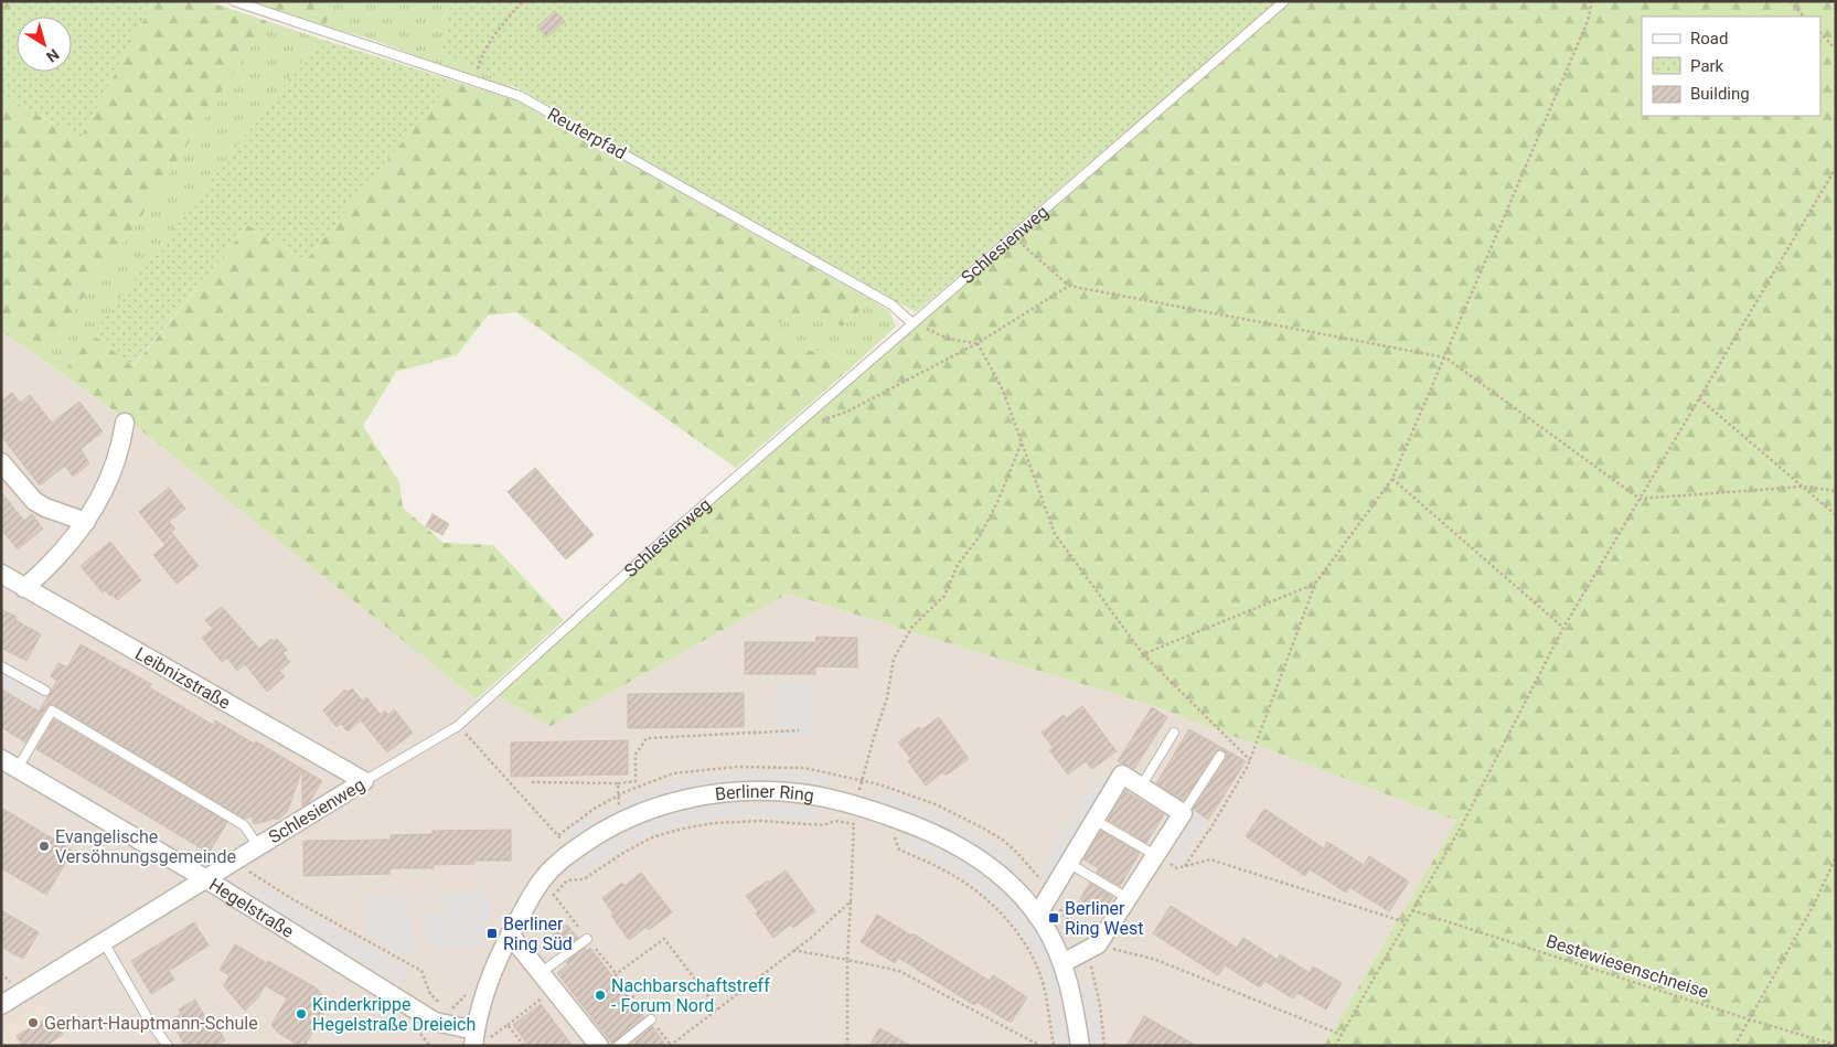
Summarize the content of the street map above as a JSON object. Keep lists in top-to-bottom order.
{
  "streets": {
    "street": [
      "Schlesienweg",
      "Leibnizstraße",
      "Berliner Ring",
      "Hegelstraße"
    ],
    "lane": ["Reuterpfad"],
    "path": ["Bestewiesenschneise"]
  },
  "crossings": [
    ["Reuterpfad", "Schlesienweg"],
    ["Schlesienweg", "Leibnizstraße"],
    ["Schlesienweg", "Hegelstraße"],
    ["Berliner Ring", "Hegelstraße"]
  ],
  "places": {
    "other": [
      "Evangelische Versöhnungsgemeinde",
      "Nachbarschaftstreff - Forum Nord",
      "Kinderkrippe Hegelstraße Dreieich",
      "Gerhart-Hauptmann-Schule"
    ],
    "transit": ["Berliner Ring West", "Berliner Ring Süd"]
  },
  "legend": ["Road", "Park", "Building"],
  "north": "bottom right"
}
